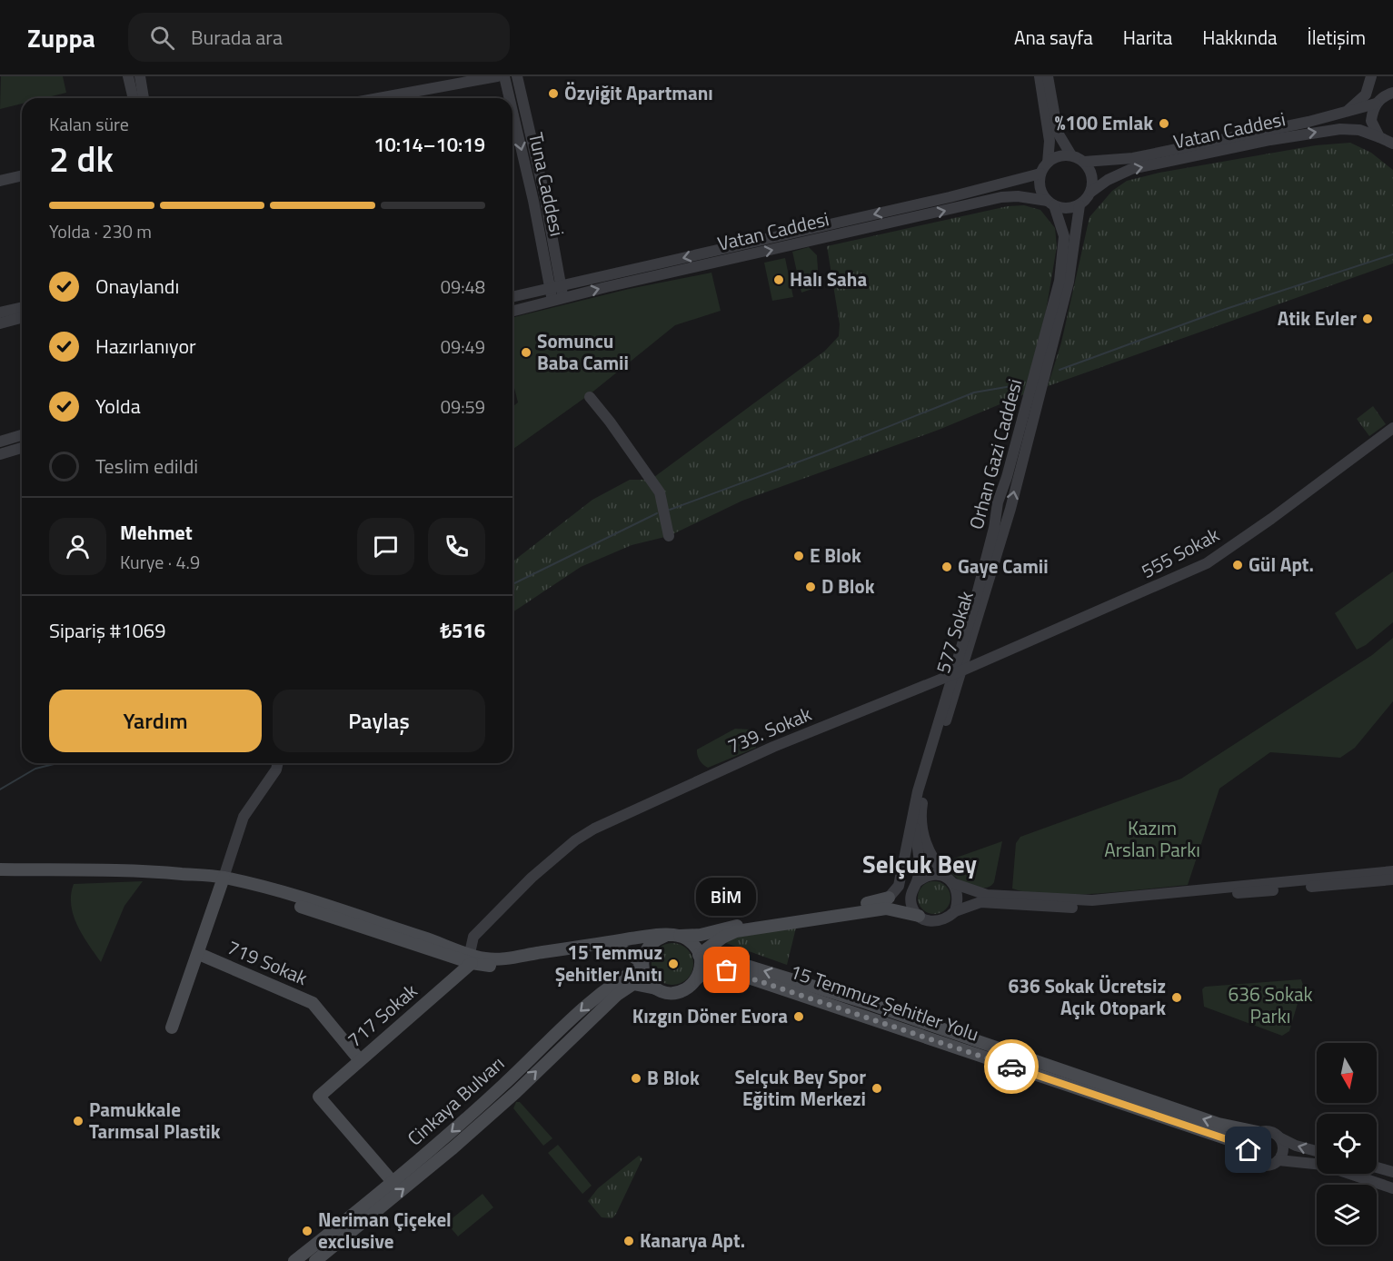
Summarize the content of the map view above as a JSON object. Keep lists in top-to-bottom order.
{
  "streets": {
    "main road": [
      "719 Sokak",
      "15 Temmuz Şehitler Yolu",
      "717 Sokak",
      "Cinkaya Bulvarı"
    ],
    "street": [
      "Vatan Caddesi",
      "Tuna Caddesi",
      "Orhan Gazi Caddesi",
      "555 Sokak",
      "577 Sokak",
      "739. Sokak"
    ]
  },
  "crossings": [
    ["Vatan Caddesi", "Tuna Caddesi"],
    ["Vatan Caddesi", "Orhan Gazi Caddesi"],
    ["Orhan Gazi Caddesi", "555 Sokak"],
    ["Orhan Gazi Caddesi", "577 Sokak"],
    ["Orhan Gazi Caddesi", "739. Sokak"],
    ["555 Sokak", "577 Sokak"],
    ["555 Sokak", "739. Sokak"],
    ["577 Sokak", "739. Sokak"],
    ["739. Sokak", "717 Sokak"],
    ["719 Sokak", "717 Sokak"],
    ["15 Temmuz Şehitler Yolu", "Cinkaya Bulvarı"],
    ["717 Sokak", "Cinkaya Bulvarı"]
  ],
  "one_way": ["577 Sokak"],
  "districts": ["Selçuk Bey"],
  "parks": ["Kazım Arslan Parkı", "636 Sokak Parkı"],
  "places": [
    "Özyiğit Apartmanı",
    "%100 Emlak",
    "Halı Saha",
    "Atik Evler",
    "Somuncu Baba Camii",
    "E Blok",
    "Gül Apt.",
    "Gaye Camii",
    "D Blok",
    "15 Temmuz Şehitler Anıtı",
    "BİM",
    "636 Sokak Ücretsiz Açık Otopark",
    "Kızgın Döner Evora",
    "B Blok",
    "Selçuk Bey Spor Eğitim Merkezi",
    "Pamukkale Tarımsal Plastik",
    "Neriman Çiçekel exclusive",
    "Kanarya Apt."
  ],
  "north": "bottom",
  "page": {
    "header": "Zuppa",
    "search": "Burada ara",
    "nav": [
      "Ana sayfa",
      "Harita",
      "Hakkında",
      "İletişim"
    ],
    "heading": ["2 dk", "Kalan süre", "10:14–10:19"],
    "panel": [
      "Mehmet",
      "Kurye · 4.9",
      "Sipariş #1069",
      "₺516"
    ],
    "bar": "Yolda · 230 m",
    "list": [
      ["Onaylandı", "09:48"],
      ["Hazırlanıyor", "09:49"],
      ["Yolda", "09:59"],
      "Teslim edildi"
    ],
    "buttons": ["Yardım", "Paylaş"],
    "bubble": "BİM"
  }
}
